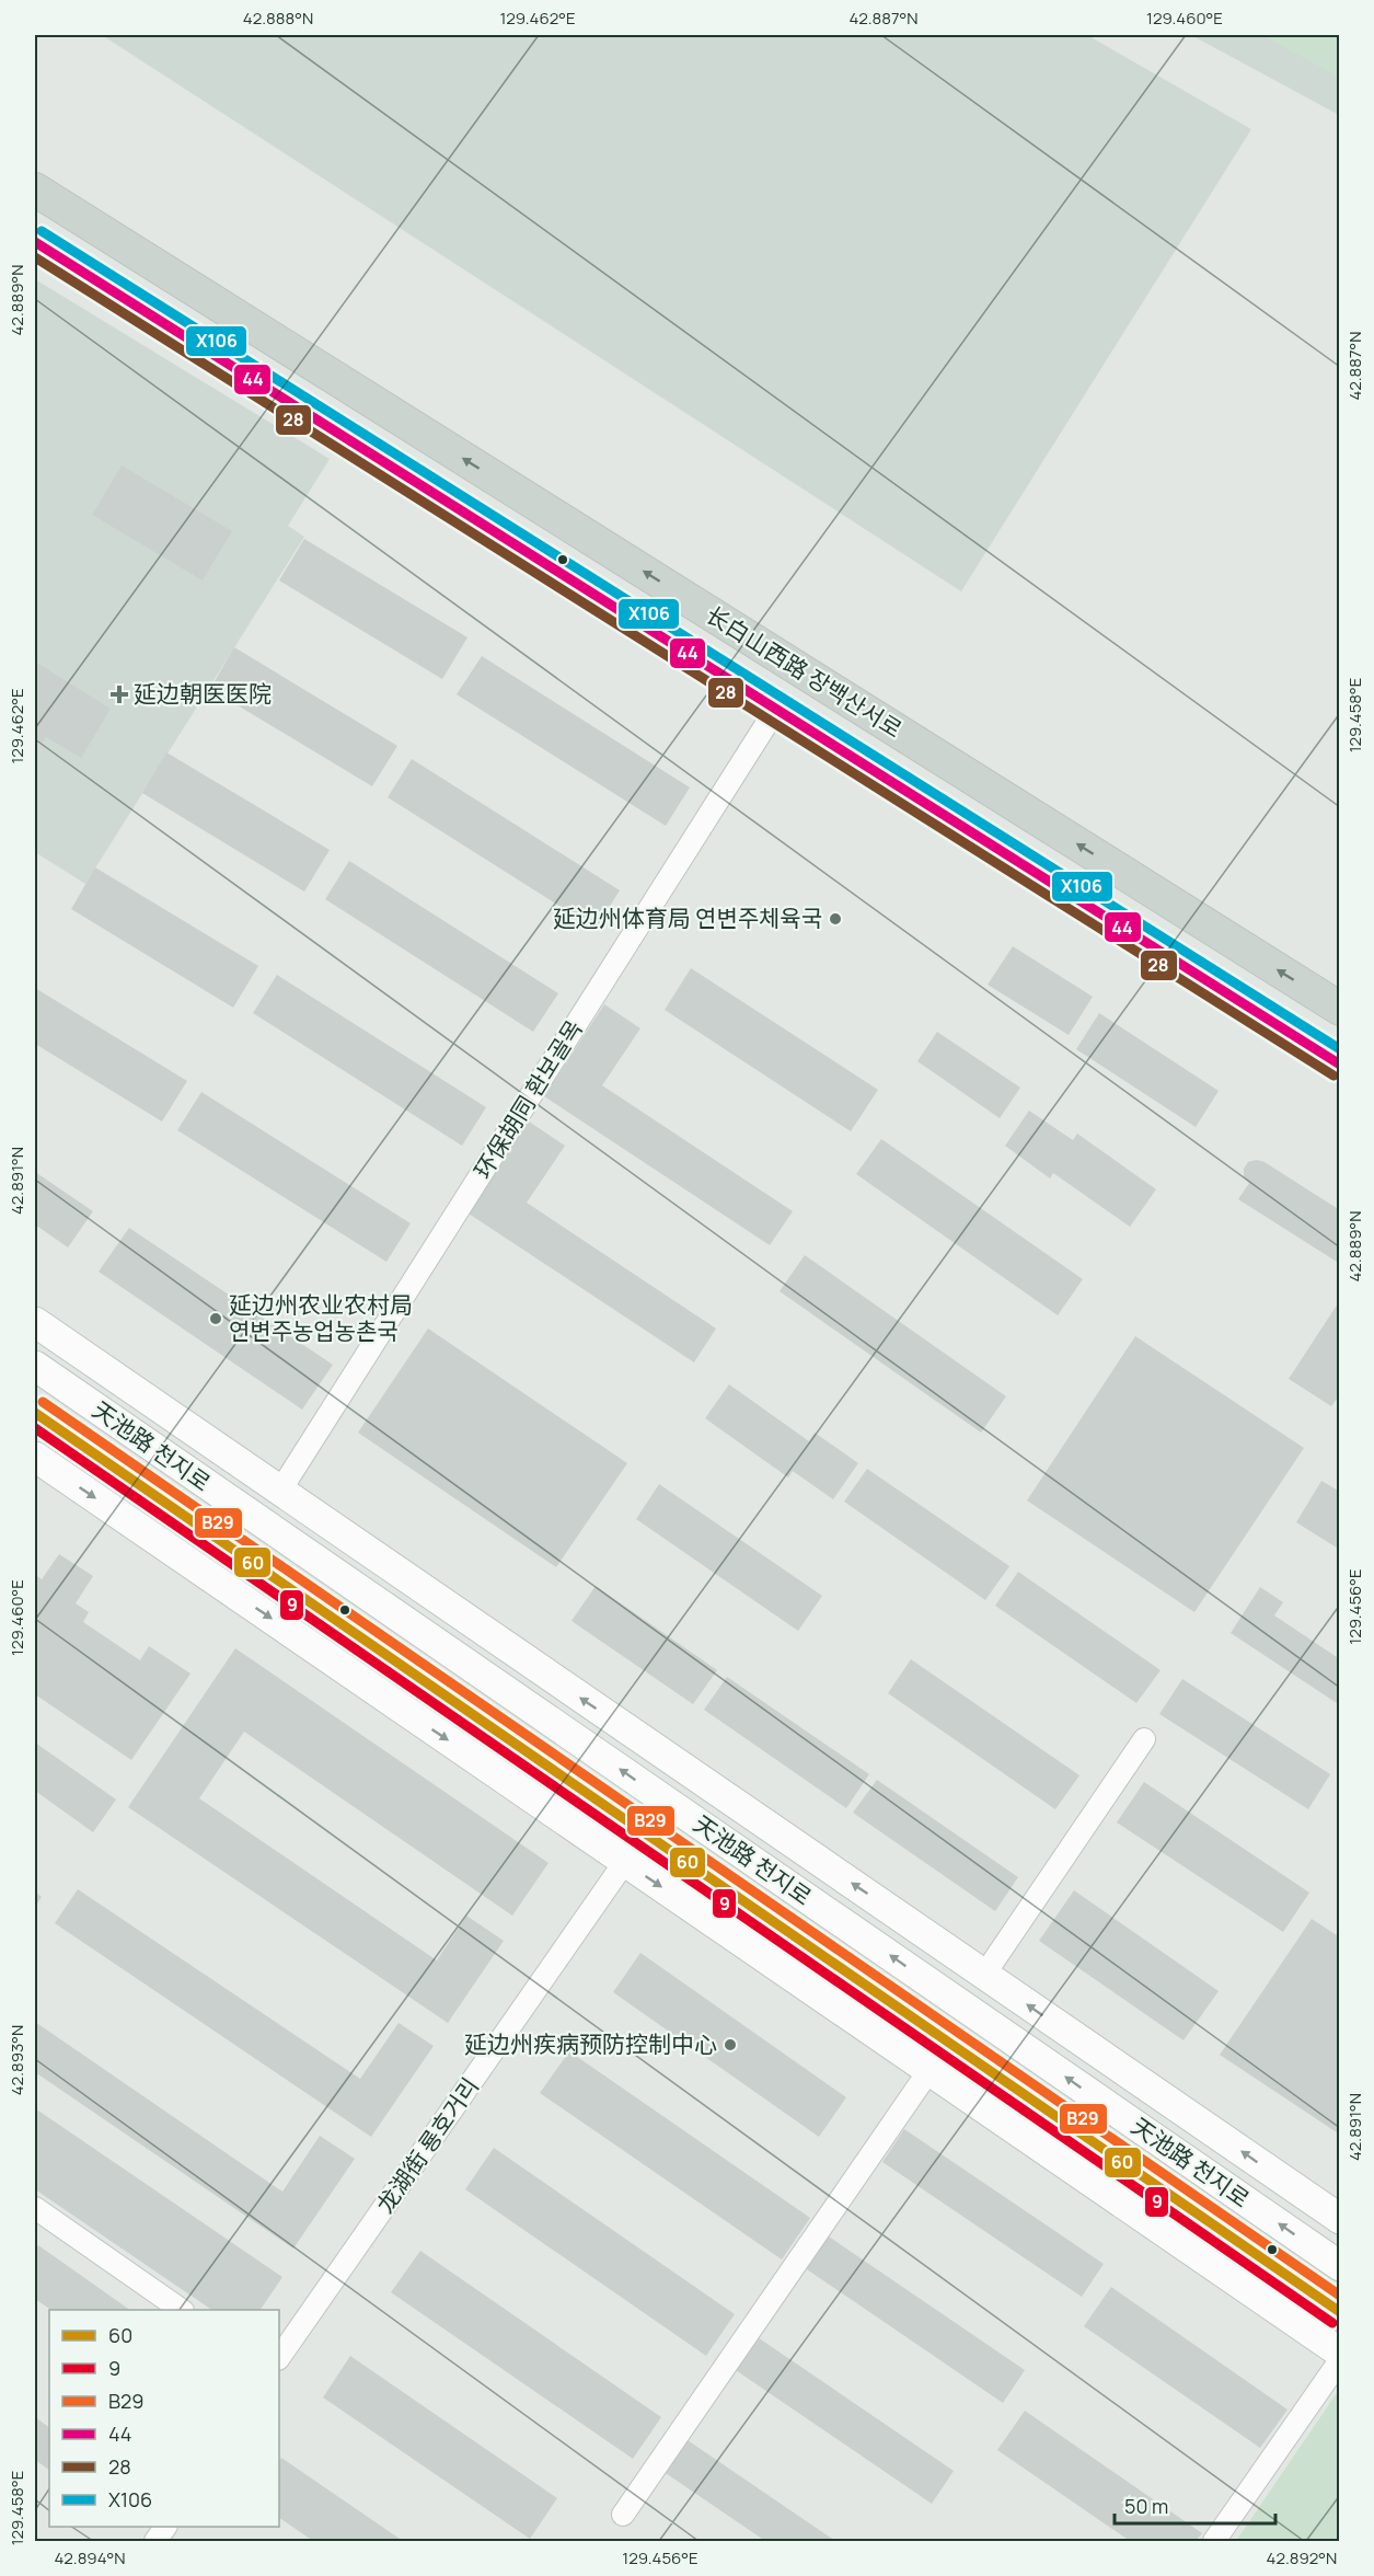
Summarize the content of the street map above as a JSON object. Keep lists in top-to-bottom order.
{
  "streets": {
    "main road": ["长白山西路 장백산서로", "天池路 천지로"],
    "street": ["环保胡同 환보골목", "龙湖街 룡호거리"]
  },
  "crossings": [
    ["长白山西路 장백산서로", "环保胡同 환보골목"],
    ["环保胡同 환보골목", "天池路 천지로"],
    ["天池路 천지로", "龙湖街 룡호거리"]
  ],
  "places": {
    "health": ["延边朝医医院"],
    "other": ["延边州体育局 연변주체육국", "延边州农业农村局 연변주농업농촌국", "延边州疾病预防控制中心"]
  },
  "lines": [
    "transit line X106",
    "transit line 44",
    "transit line 28",
    "transit line B29",
    "transit line 60",
    "transit line 9"
  ],
  "legend": [
    "60",
    "9",
    "B29",
    "44",
    "28",
    "X106"
  ],
  "scale_bar": "50 m",
  "coordinates": [
    "42.888°N",
    "129.462°E",
    "42.887°N",
    "129.460°E",
    "42.889°N",
    "129.458°E",
    "42.891°N",
    "129.456°E",
    "42.893°N",
    "42.894°N",
    "42.892°N"
  ]
}
